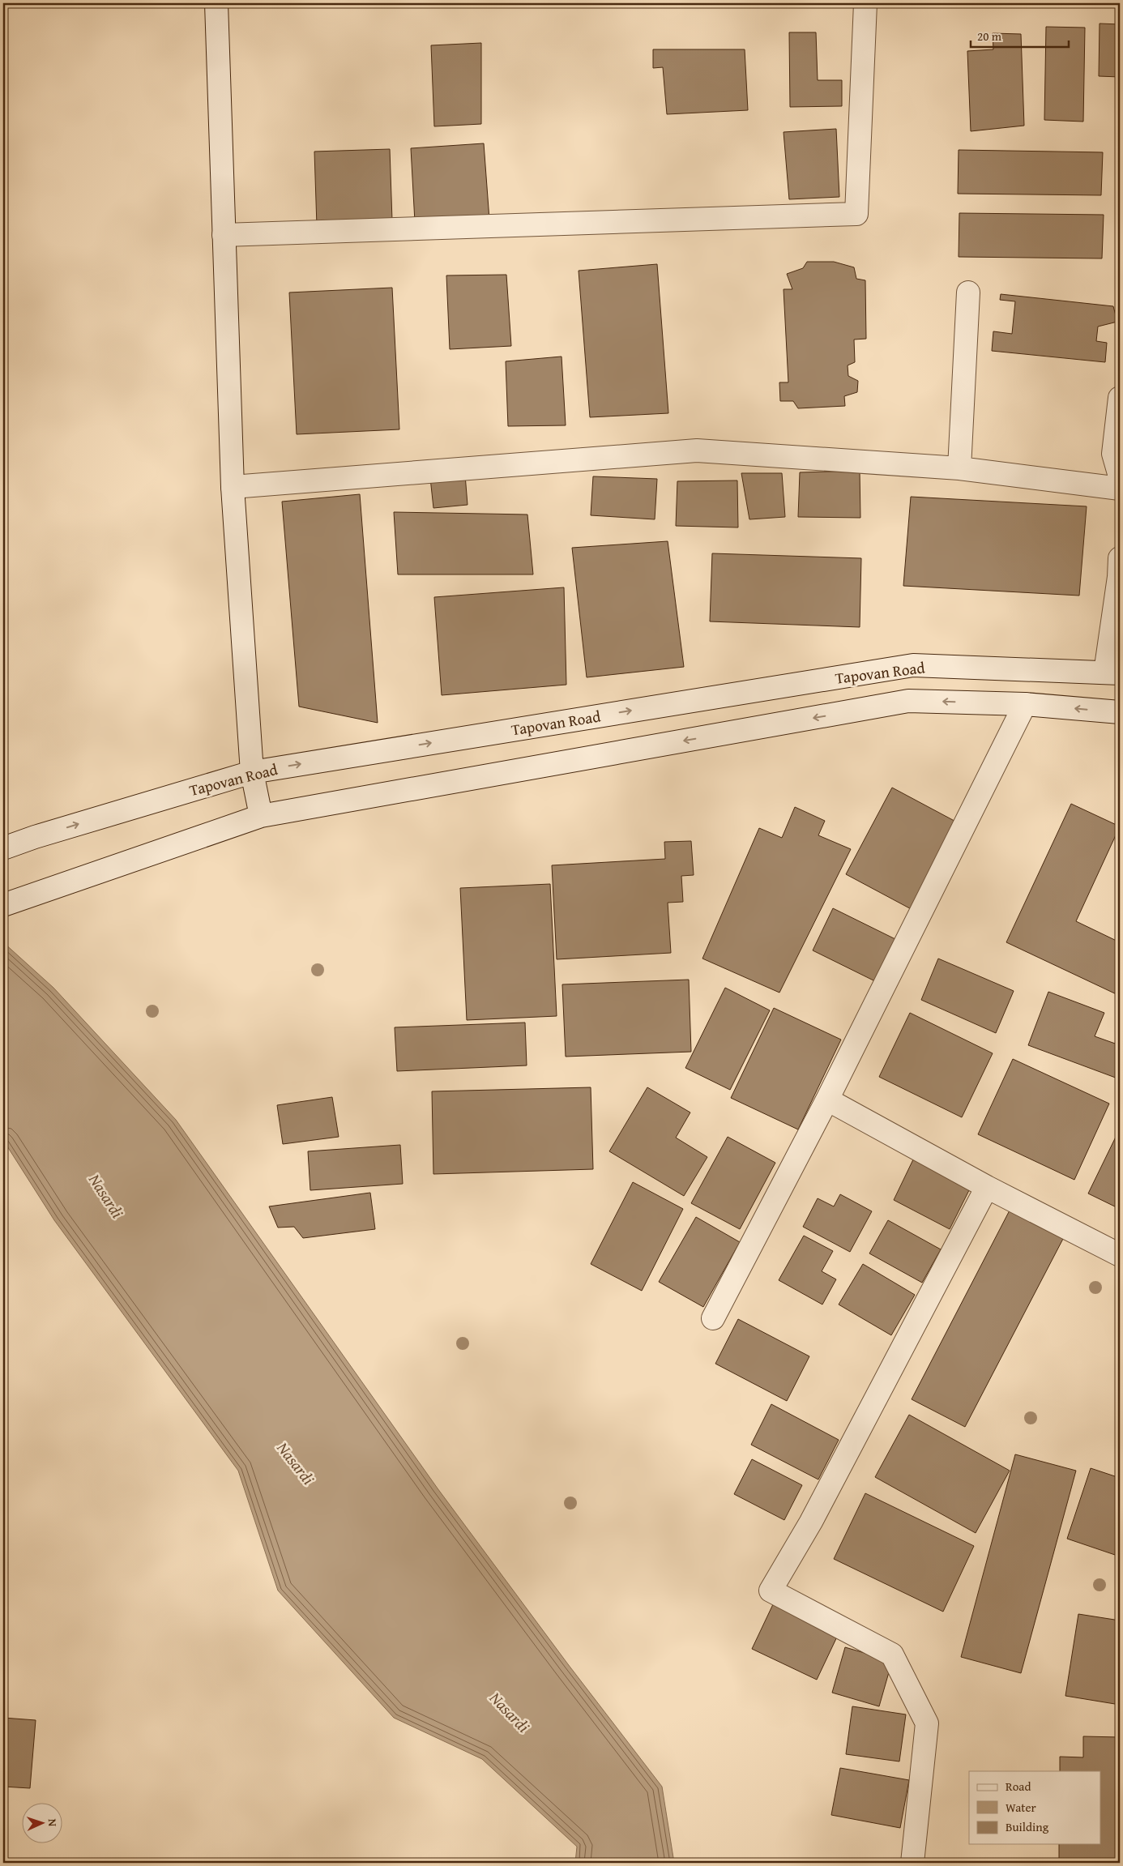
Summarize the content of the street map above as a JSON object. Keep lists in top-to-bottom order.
{
  "streets": {
    "street": ["Tapovan Road"]
  },
  "water": ["Nasardi"],
  "legend": ["Road", "Water", "Building"],
  "scale_bar": "20 m",
  "north": "right"
}
